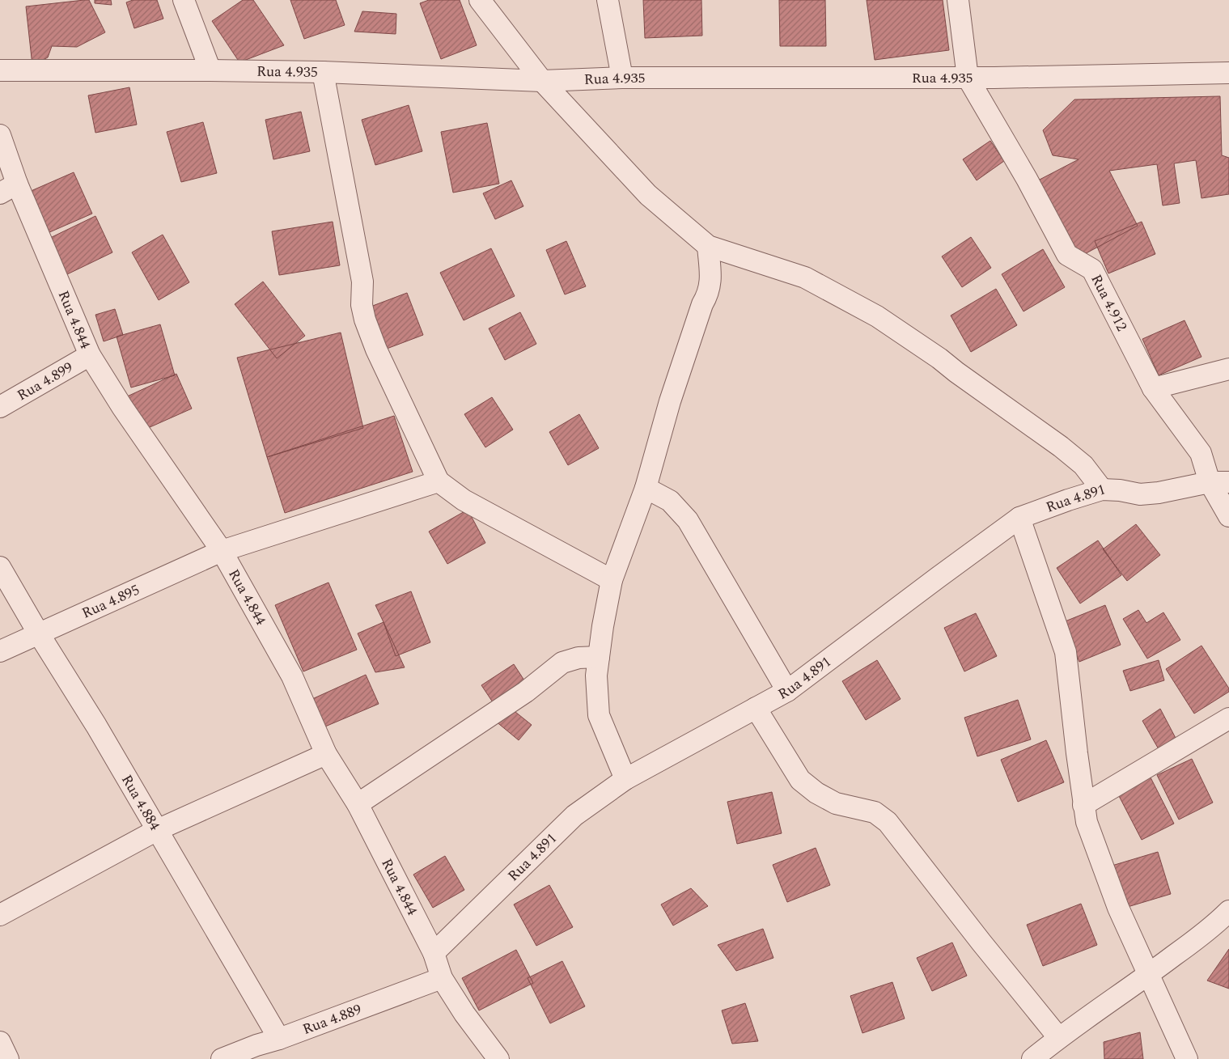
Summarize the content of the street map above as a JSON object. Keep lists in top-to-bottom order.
{
  "streets": {
    "street": [
      "Rua 4.935",
      "Rua 4.912",
      "Rua 4.844",
      "Rua 4.899",
      "Rua 4.891",
      "Rua 4.895",
      "Rua 4.884",
      "Rua 4.889"
    ]
  },
  "crossings": [
    ["Rua 4.935", "Rua 4.912"],
    ["Rua 4.912", "Rua 4.891"],
    ["Rua 4.844", "Rua 4.899"],
    ["Rua 4.844", "Rua 4.891"],
    ["Rua 4.844", "Rua 4.895"],
    ["Rua 4.844", "Rua 4.889"],
    ["Rua 4.895", "Rua 4.884"],
    ["Rua 4.884", "Rua 4.889"]
  ]
}
